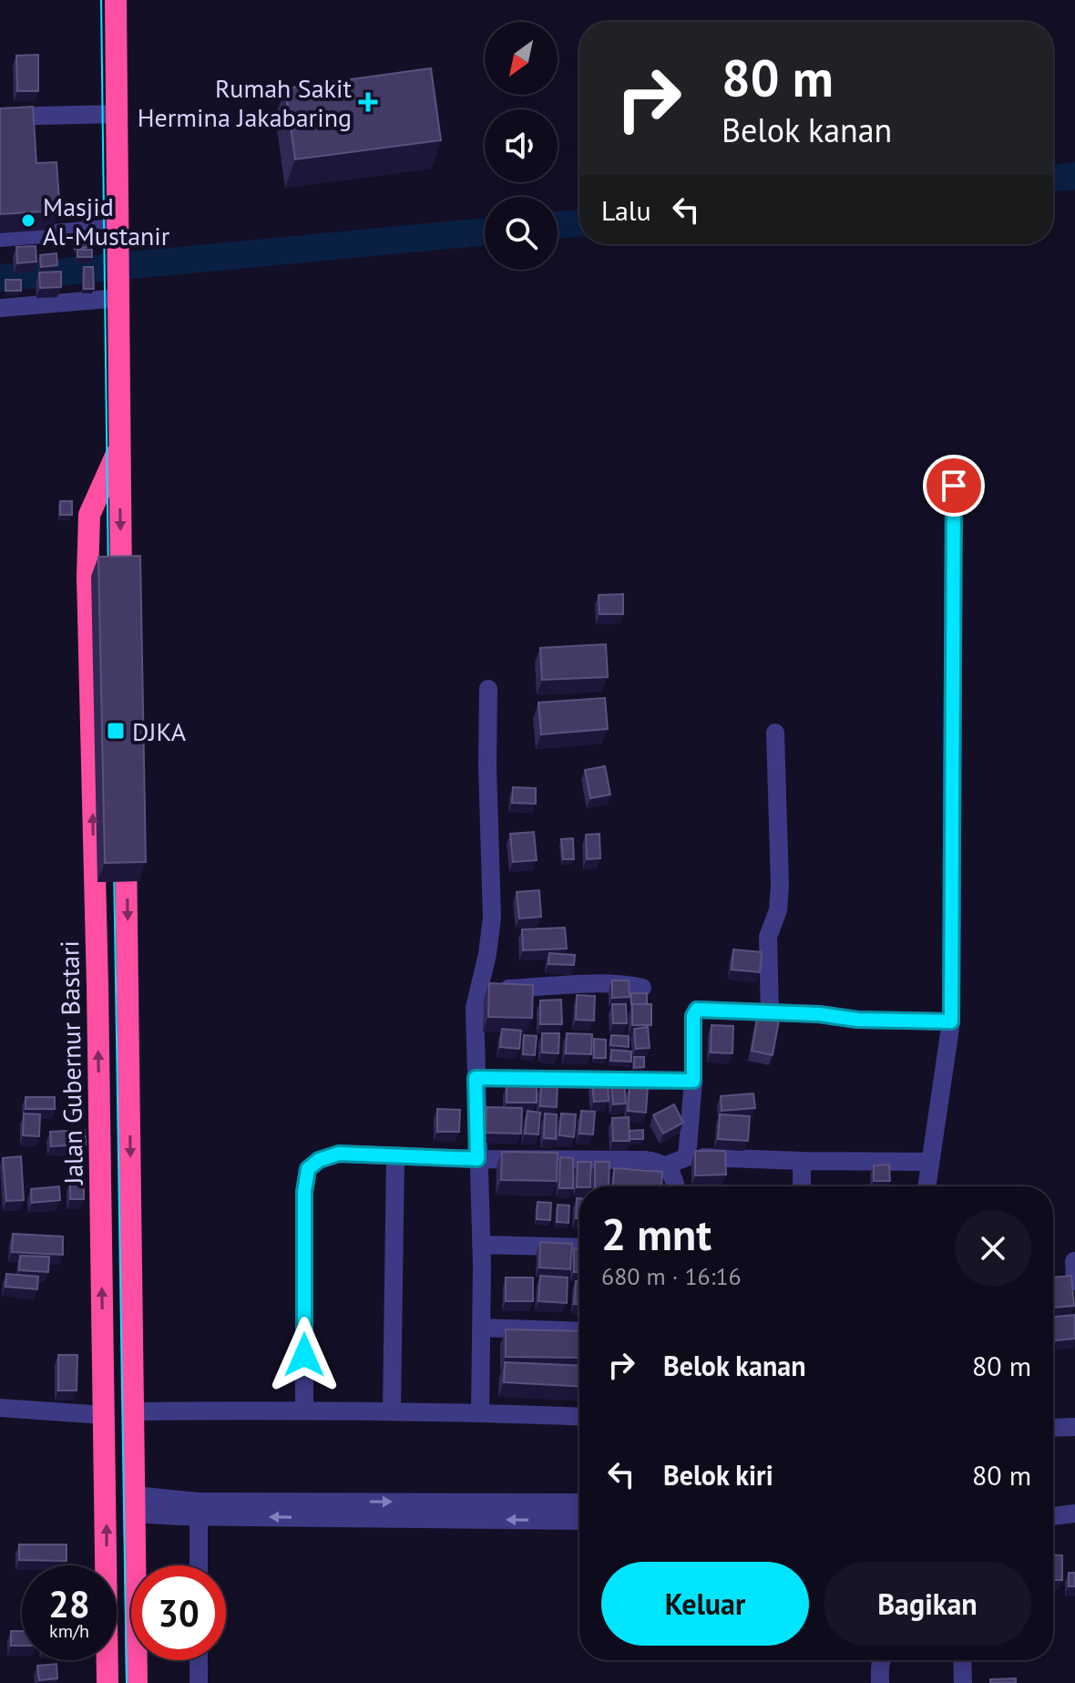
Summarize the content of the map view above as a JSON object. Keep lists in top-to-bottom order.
{
  "streets": {
    "highway": ["Jalan Gubernur Bastari"]
  },
  "places": {
    "health": ["Rumah Sakit Hermina Jakabaring"],
    "other": ["Masjid Al-Mustanir"],
    "transit": ["DJKA"]
  },
  "north": "bottom left",
  "page": {
    "turn": ["80 m", "Belok kanan"],
    "then": "Lalu",
    "heading": ["2 mnt", "680 m · 16:16"],
    "list": [
      {
        "name": "Belok kanan",
        "value": "80 m"
      },
      {
        "name": "Belok kiri",
        "value": "80 m"
      }
    ],
    "buttons": ["Keluar", "Bagikan"],
    "speed": "28 km/h",
    "limit": "30"
  }
}
